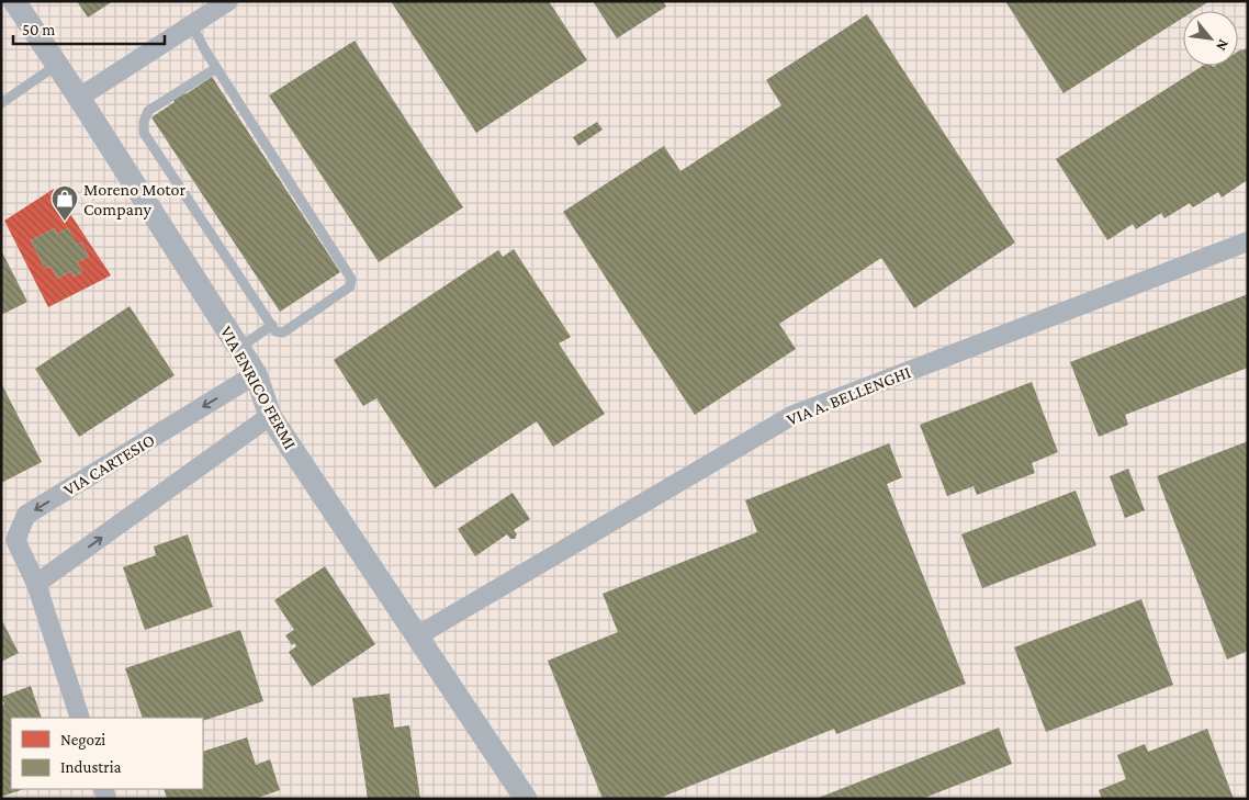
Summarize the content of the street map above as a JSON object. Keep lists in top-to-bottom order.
{
  "streets": {
    "street": ["VIA ENRICO FERMI", "VIA A. BELLENGHI", "VIA CARTESIO"]
  },
  "crossings": [
    ["VIA ENRICO FERMI", "VIA A. BELLENGHI"],
    ["VIA ENRICO FERMI", "VIA CARTESIO"]
  ],
  "places": {
    "shop": ["Moreno Motor Company"]
  },
  "legend": ["Negozi", "Industria"],
  "scale_bar": "50 m",
  "north": "bottom right"
}
